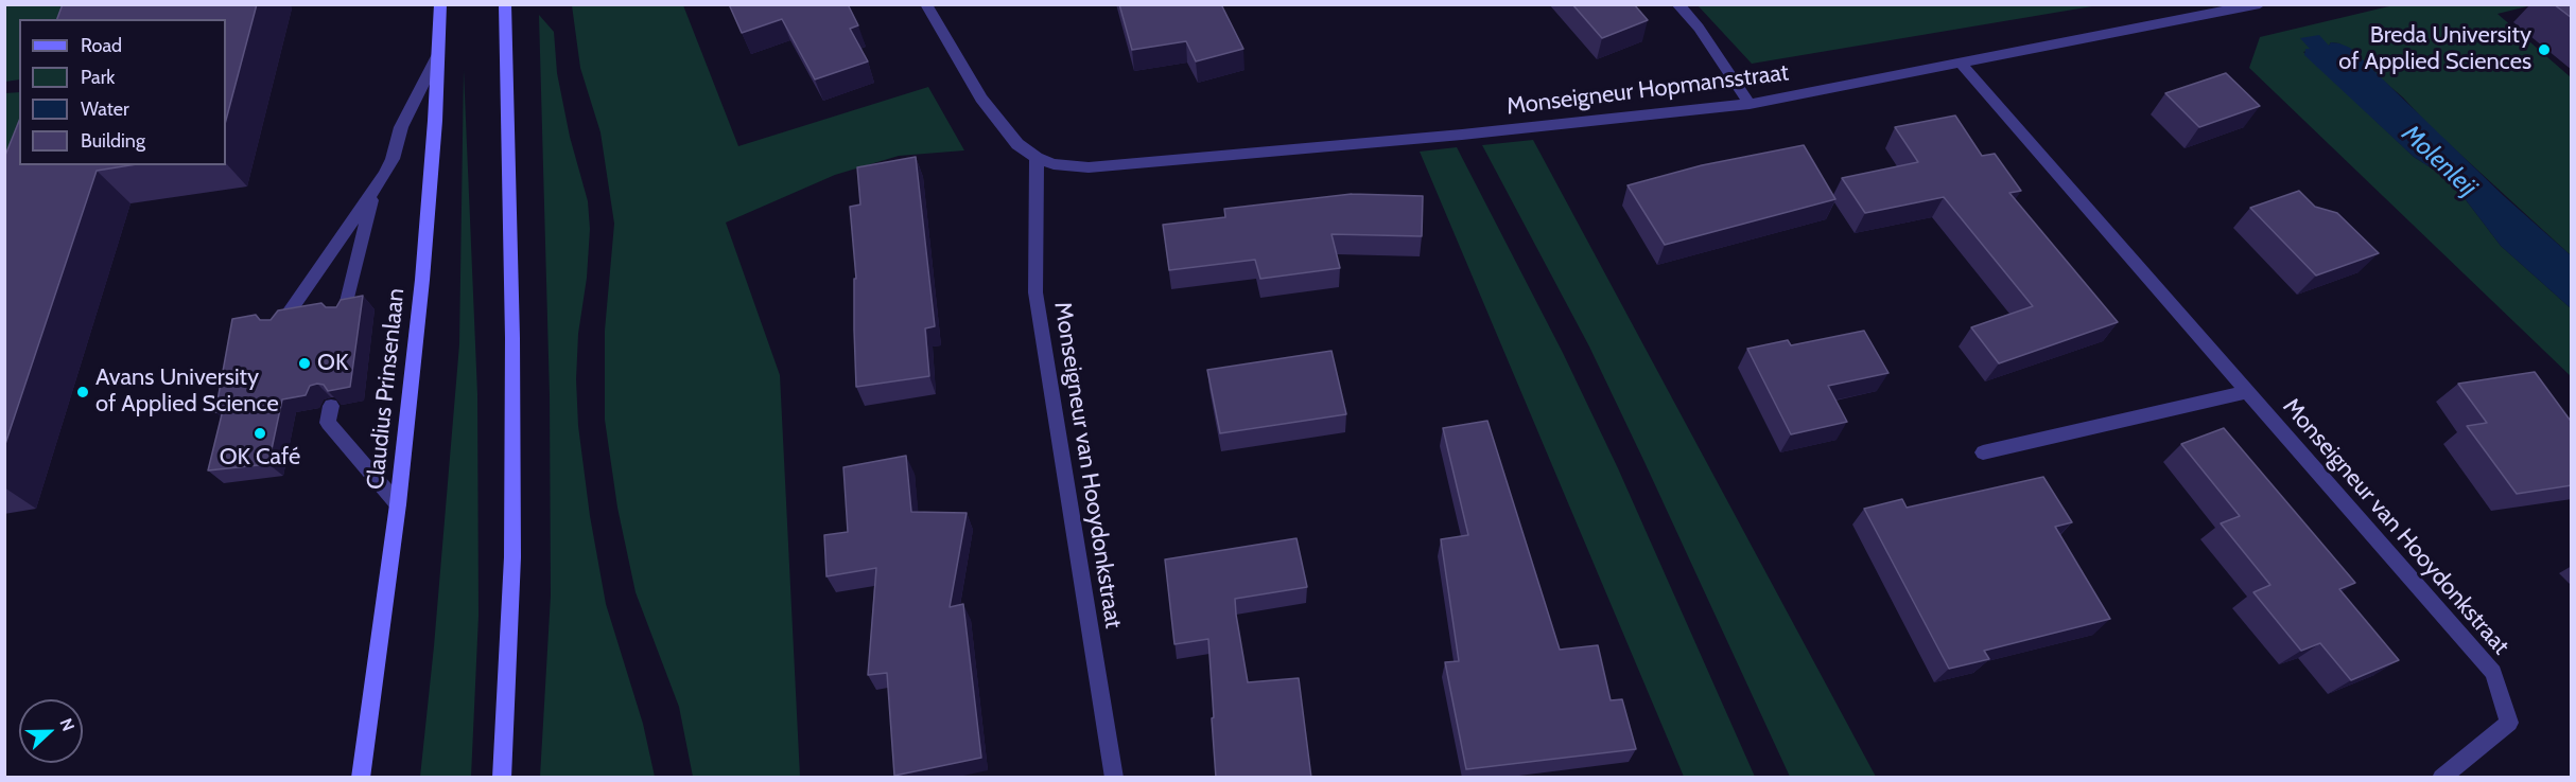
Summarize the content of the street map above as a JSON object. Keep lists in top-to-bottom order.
{
  "streets": {
    "main road": ["Claudius Prinsenlaan"],
    "street": ["Monseigneur Hopmansstraat", "Monseigneur van Hooydonkstraat"]
  },
  "crossings": [
    ["Monseigneur Hopmansstraat", "Monseigneur van Hooydonkstraat"]
  ],
  "water": ["Molenleij"],
  "places": [
    "Breda University of Applied Sciences",
    "OK",
    "Avans University of Applied Science",
    "OK Café"
  ],
  "legend": [
    "Road",
    "Park",
    "Water",
    "Building"
  ],
  "north": "right"
}
